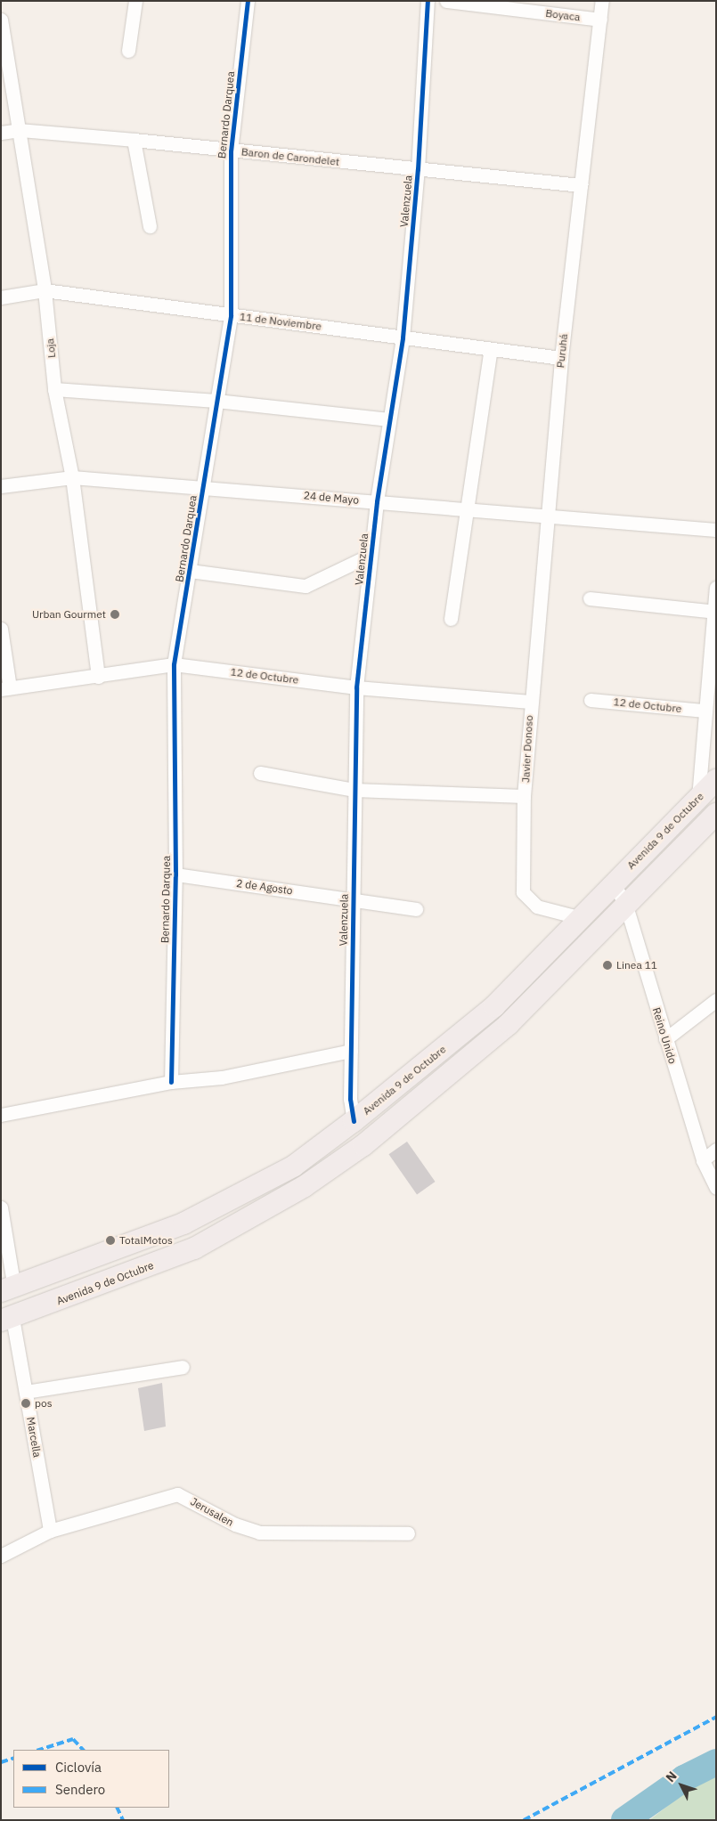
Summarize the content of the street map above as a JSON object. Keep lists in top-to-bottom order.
{
  "streets": {
    "main road": ["Avenida 9 de Octubre"],
    "street": [
      "Boyaca",
      "Bernardo Darquea",
      "Baron de Carondelet",
      "Valenzuela",
      "11 de Noviembre",
      "Loja",
      "Puruhá",
      "24 de Mayo",
      "12 de Octubre",
      "Javier Donoso",
      "2 de Agosto",
      "Reino Unido",
      "Marcella",
      "Jerusalen"
    ]
  },
  "crossings": [
    ["Boyaca", "Puruhá"],
    ["Bernardo Darquea", "Baron de Carondelet"],
    ["Bernardo Darquea", "11 de Noviembre"],
    ["Bernardo Darquea", "24 de Mayo"],
    ["Bernardo Darquea", "12 de Octubre"],
    ["Bernardo Darquea", "2 de Agosto"],
    ["Baron de Carondelet", "Valenzuela"],
    ["Baron de Carondelet", "Loja"],
    ["Baron de Carondelet", "Puruhá"],
    ["Valenzuela", "11 de Noviembre"],
    ["Valenzuela", "24 de Mayo"],
    ["Valenzuela", "12 de Octubre"],
    ["Valenzuela", "Avenida 9 de Octubre"],
    ["Valenzuela", "2 de Agosto"],
    ["11 de Noviembre", "Loja"],
    ["11 de Noviembre", "Puruhá"],
    ["Loja", "24 de Mayo"],
    ["Loja", "12 de Octubre"],
    ["Puruhá", "24 de Mayo"],
    ["Puruhá", "12 de Octubre"],
    ["Puruhá", "Javier Donoso"],
    ["12 de Octubre", "Javier Donoso"],
    ["Javier Donoso", "Avenida 9 de Octubre"],
    ["Avenida 9 de Octubre", "Reino Unido"],
    ["Avenida 9 de Octubre", "Marcella"],
    ["Marcella", "Jerusalen"]
  ],
  "places": [
    "Urban Gourmet",
    "Linea 11",
    "TotalMotos",
    "pos"
  ],
  "legend": ["Ciclovía", "Sendero"],
  "north": "top left"
}
